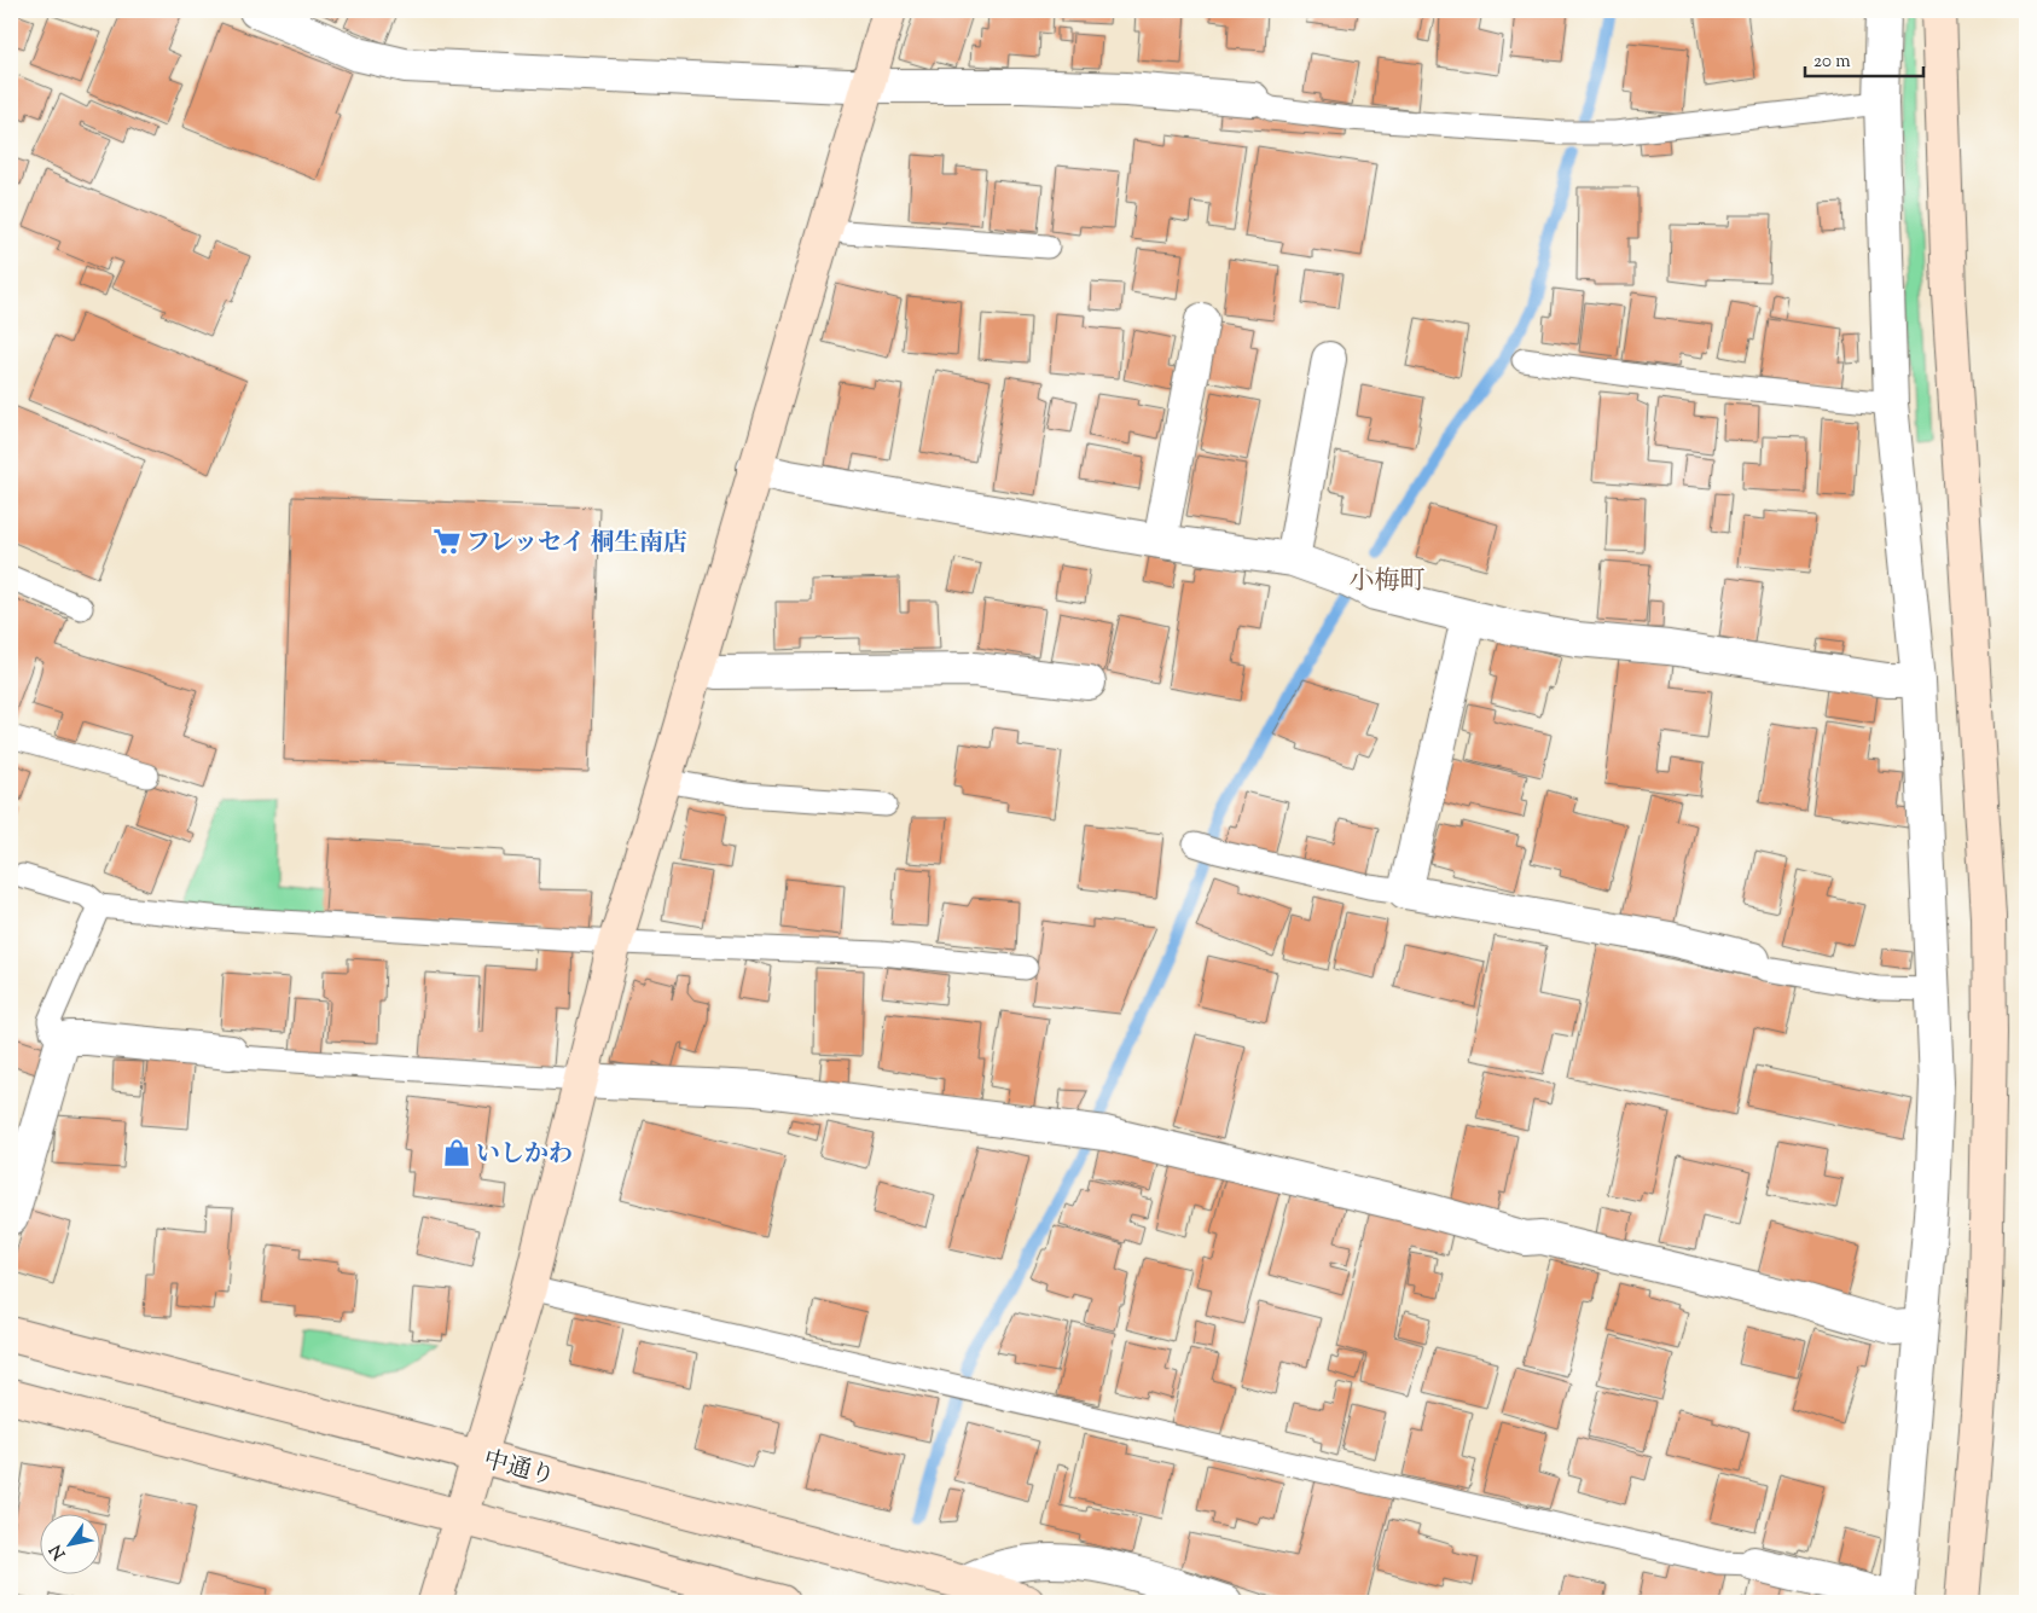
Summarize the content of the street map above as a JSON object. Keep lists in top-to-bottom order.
{
  "streets": {
    "street": ["中通り"]
  },
  "districts": ["小梅町"],
  "places": {
    "supermarket": ["フレッセイ 桐生南店"],
    "shop": ["いしかわ"]
  },
  "scale_bar": "20 m",
  "north": "bottom left"
}
